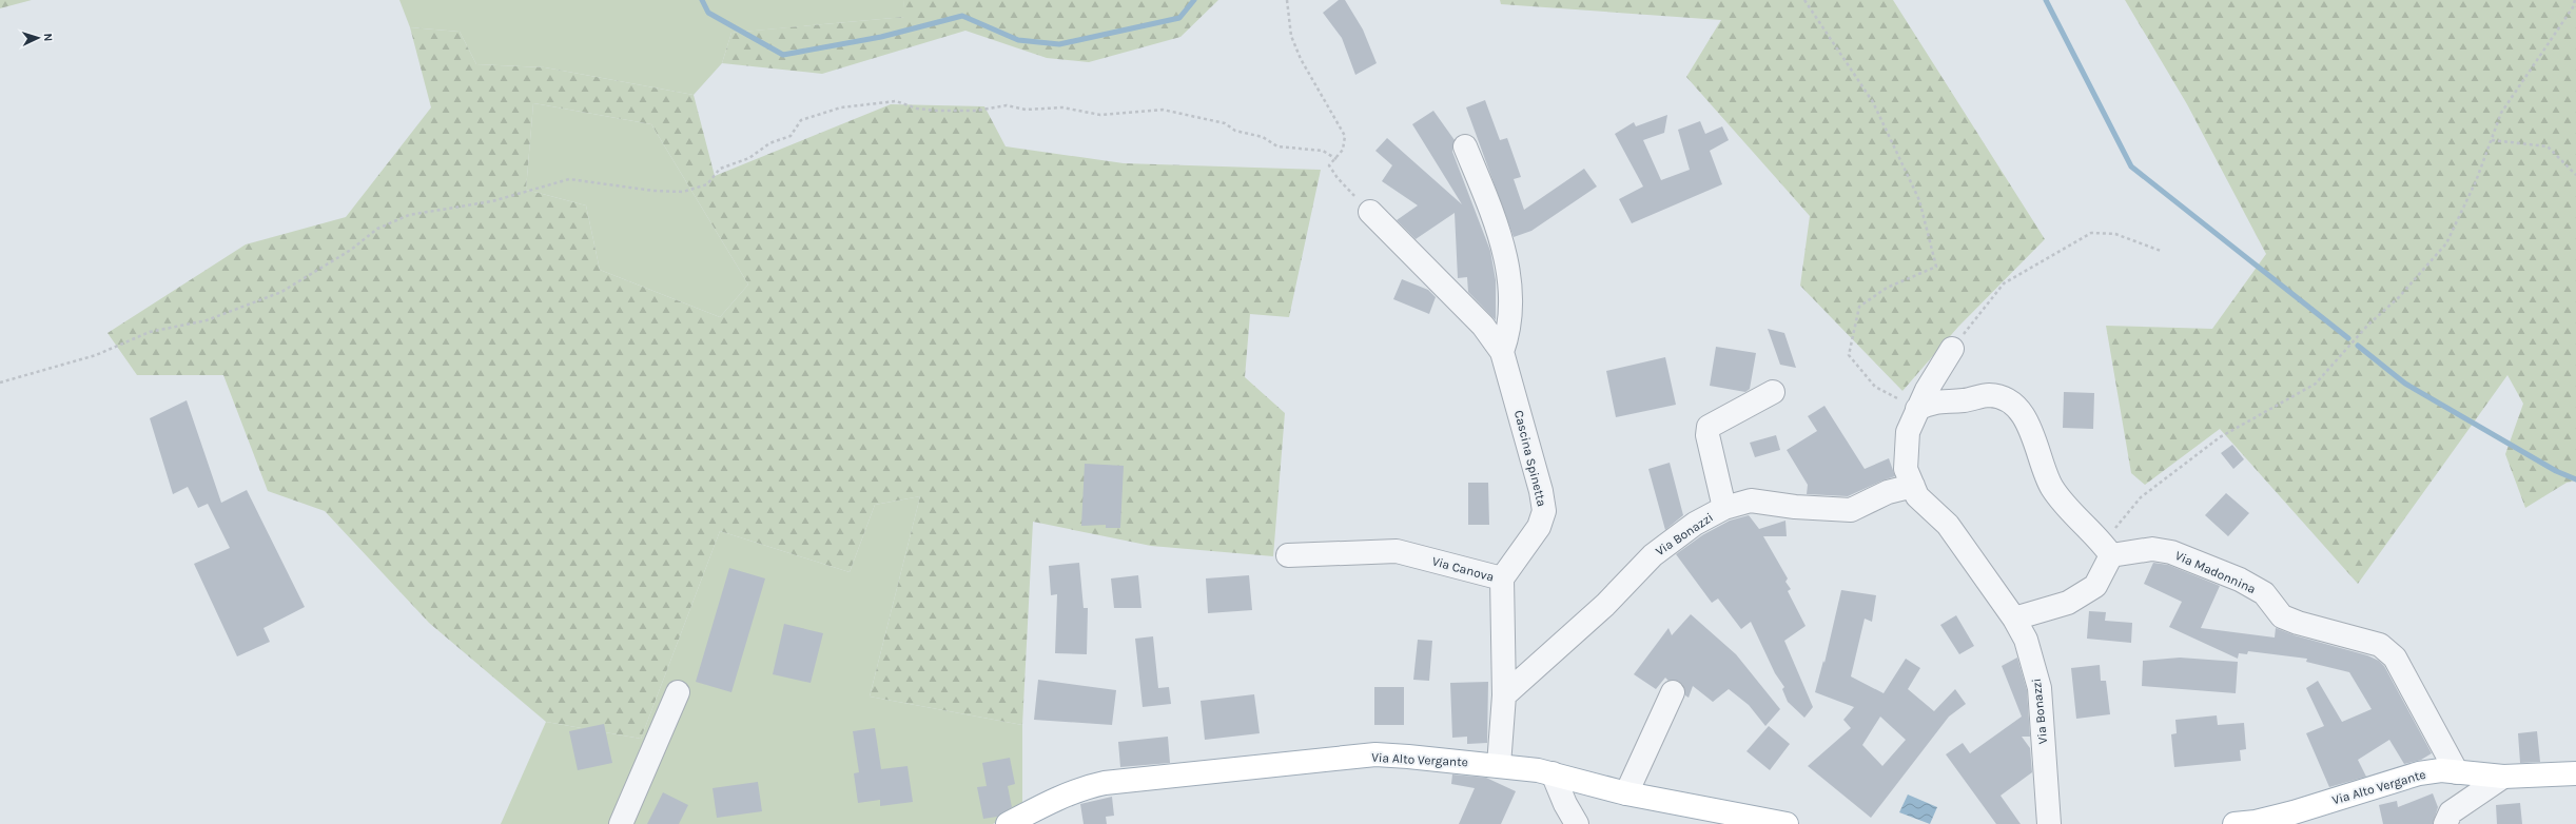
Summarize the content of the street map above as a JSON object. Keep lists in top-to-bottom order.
{
  "streets": {
    "main road": ["Via Alto Vergante"],
    "street": [
      "Cascina Spinetta",
      "Via Bonazzi",
      "Via Canova",
      "Via Madonnina"
    ]
  },
  "crossings": [
    ["Cascina Spinetta", "Via Canova"],
    ["Via Bonazzi", "Via Canova"],
    ["Via Canova", "Via Alto Vergante"],
    ["Via Madonnina", "Via Alto Vergante"]
  ],
  "north": "right"
}
